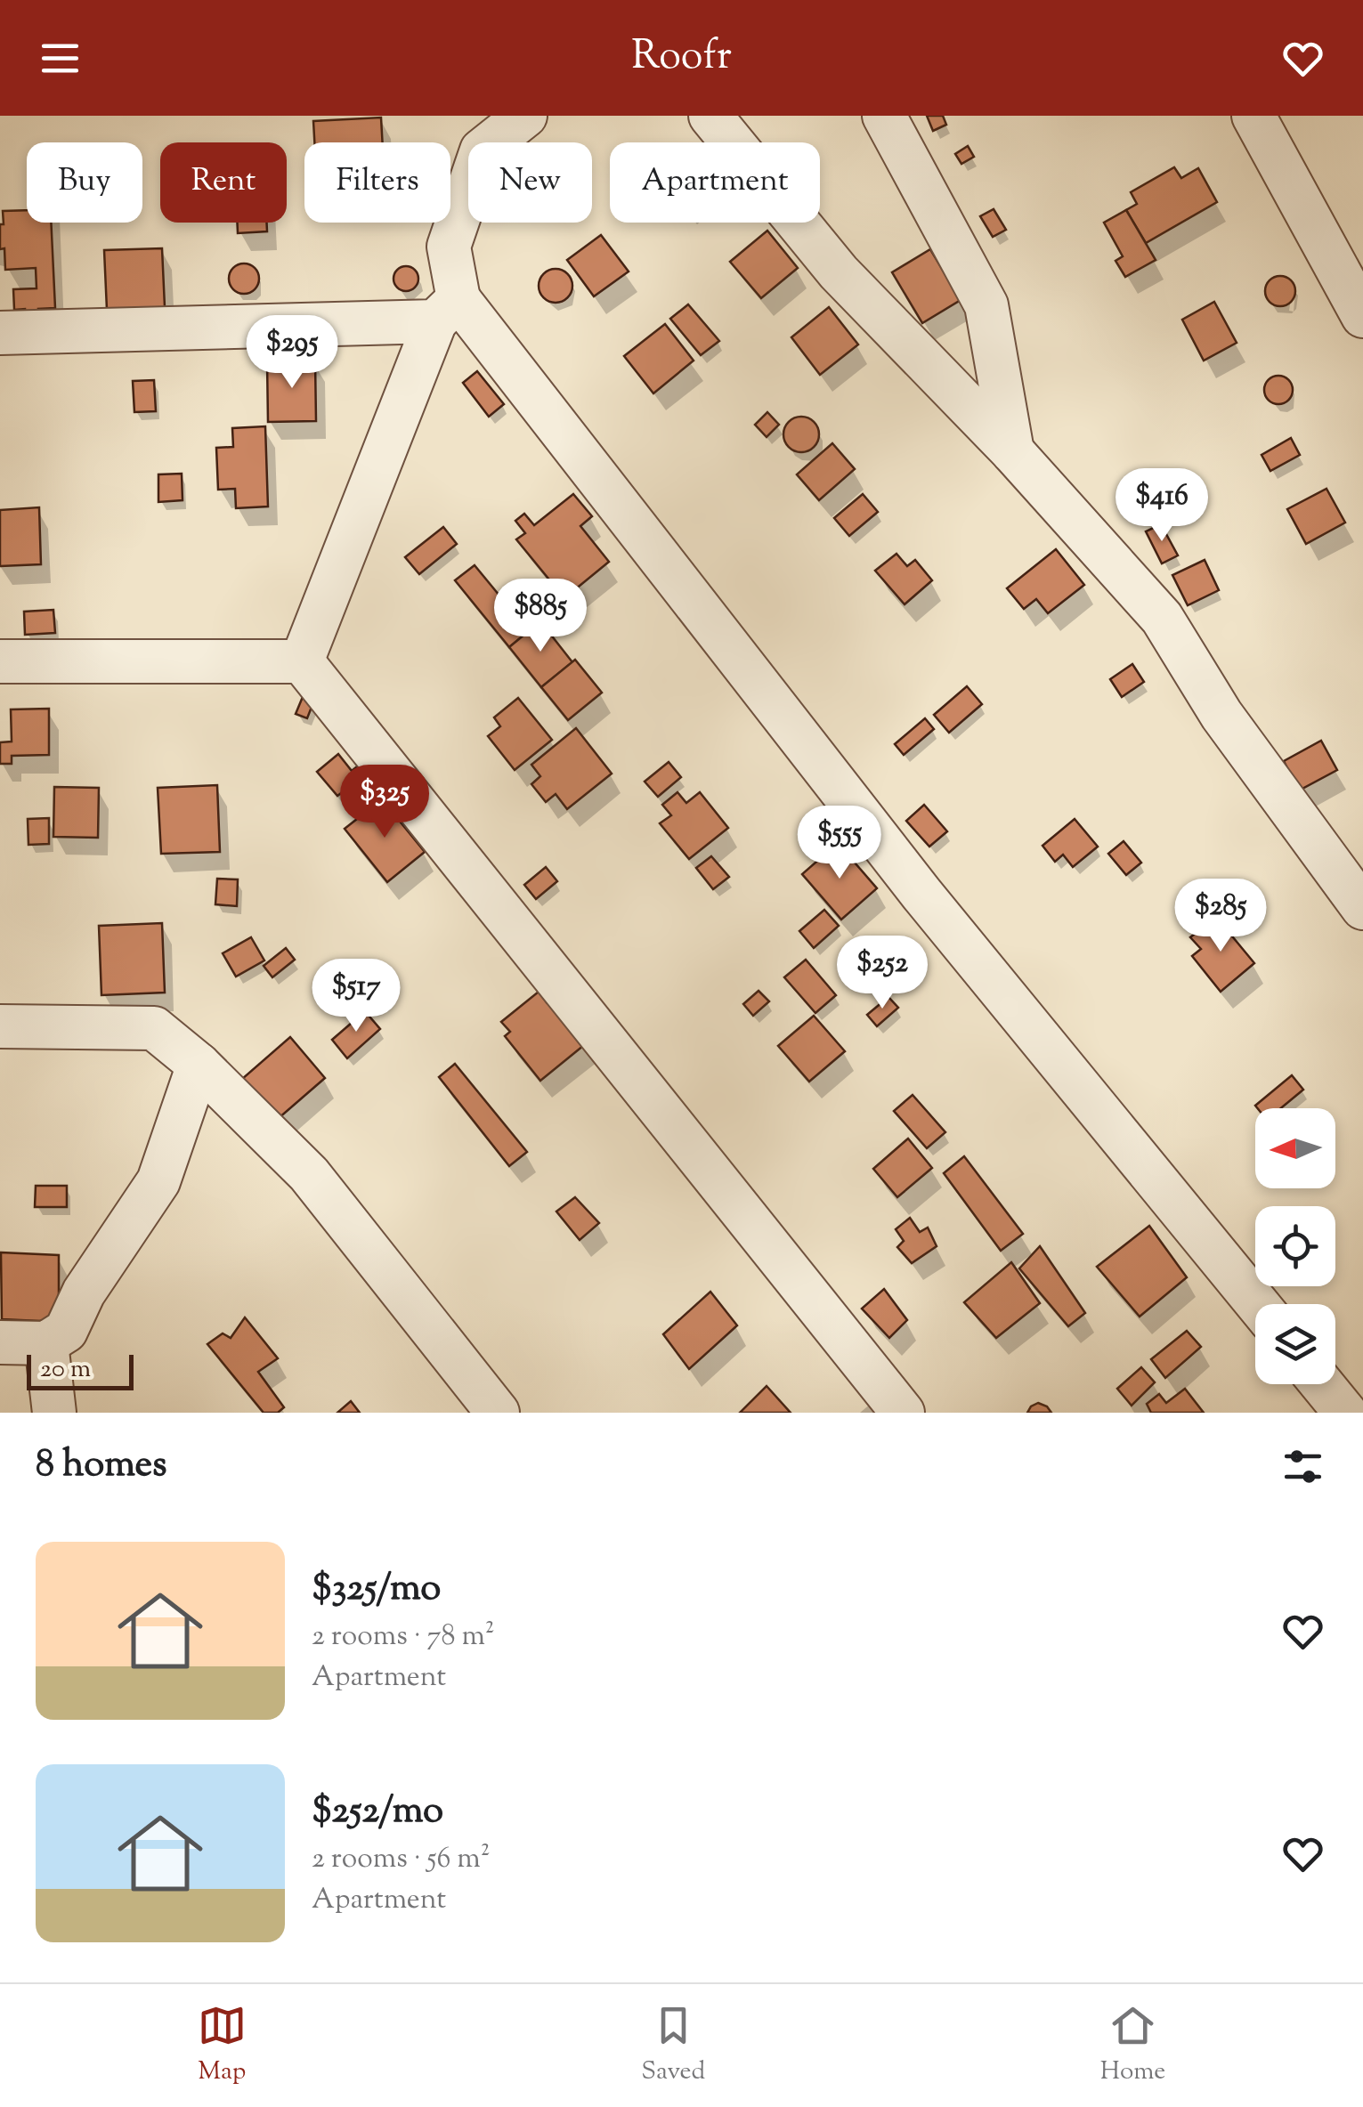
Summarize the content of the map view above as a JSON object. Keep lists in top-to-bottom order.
{
  "scale_bar": "20 m",
  "north": "left",
  "page": {
    "header": "Roofr",
    "chip": [
      "Buy",
      "Rent",
      "Filters",
      "New",
      "Apartment"
    ],
    "price": [
      "$295",
      "$416",
      "$885",
      "$325",
      "$555",
      "$285",
      "$252",
      "$517"
    ],
    "scale": "20 m",
    "heading": "8 homes",
    "list": [
      {
        "name": "$325/mo",
        "note": "2 rooms · 78 m² · Apartment"
      },
      {
        "name": "$252/mo",
        "note": "2 rooms · 56 m² · Apartment"
      }
    ],
    "tabs": ["Map", "Saved", "Home"]
  }
}
